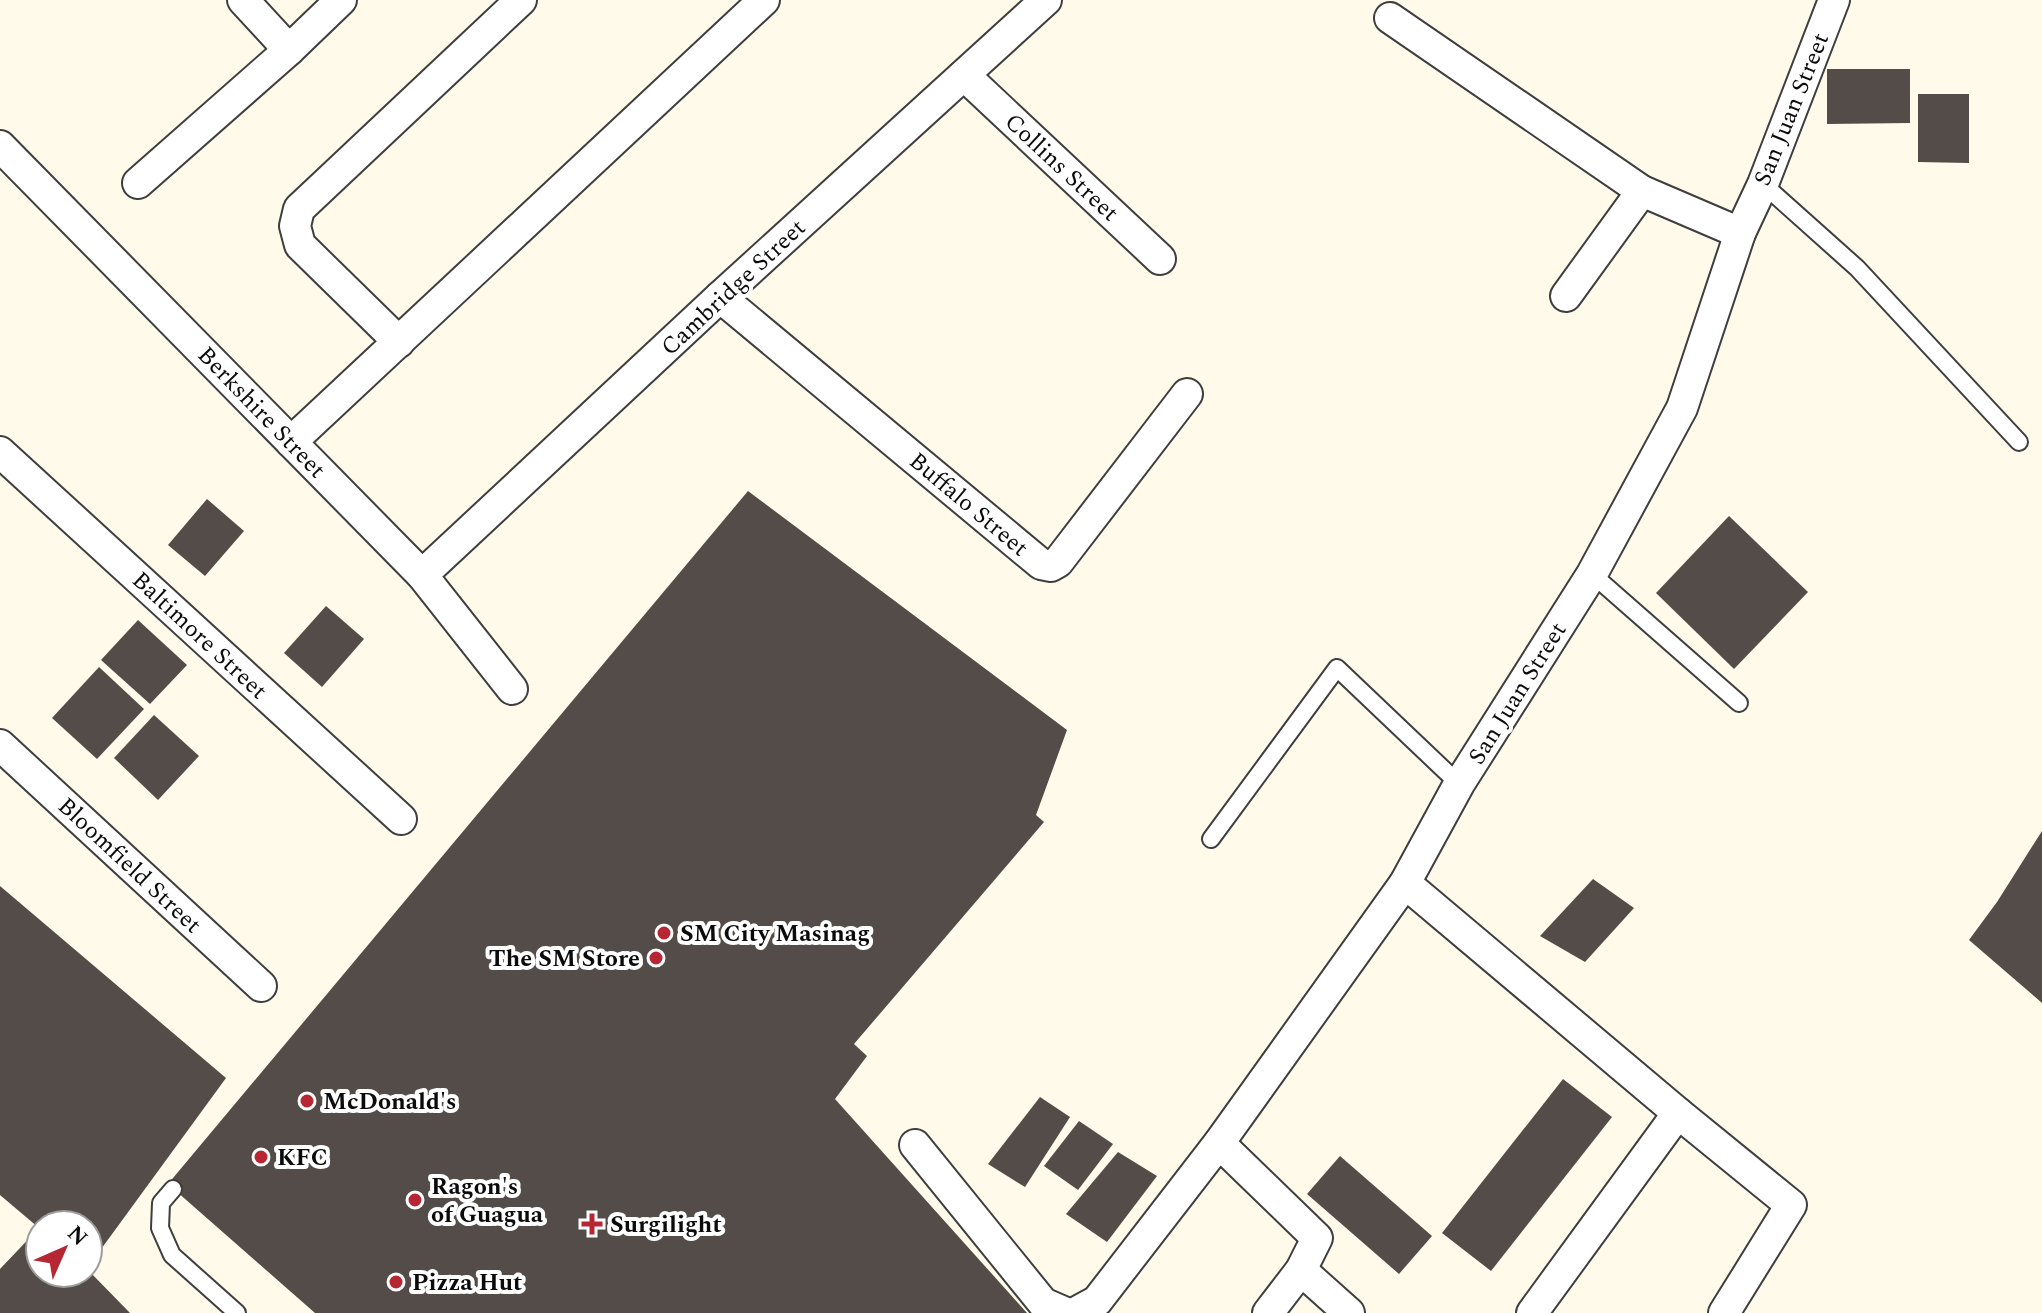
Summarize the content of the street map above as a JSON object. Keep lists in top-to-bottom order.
{
  "streets": {
    "street": [
      "San Juan Street",
      "Collins Street",
      "Cambridge Street",
      "Berkshire Street",
      "Buffalo Street",
      "Baltimore Street",
      "Bloomfield Street"
    ]
  },
  "crossings": [
    ["Collins Street", "Cambridge Street"],
    ["Cambridge Street", "Berkshire Street"],
    ["Cambridge Street", "Buffalo Street"]
  ],
  "places": {
    "other": [
      "SM City Masinag",
      "The SM Store",
      "McDonald's",
      "KFC",
      "Ragon's of Guagua",
      "Pizza Hut"
    ],
    "health": ["Surgilight"]
  },
  "north": "top right"
}
